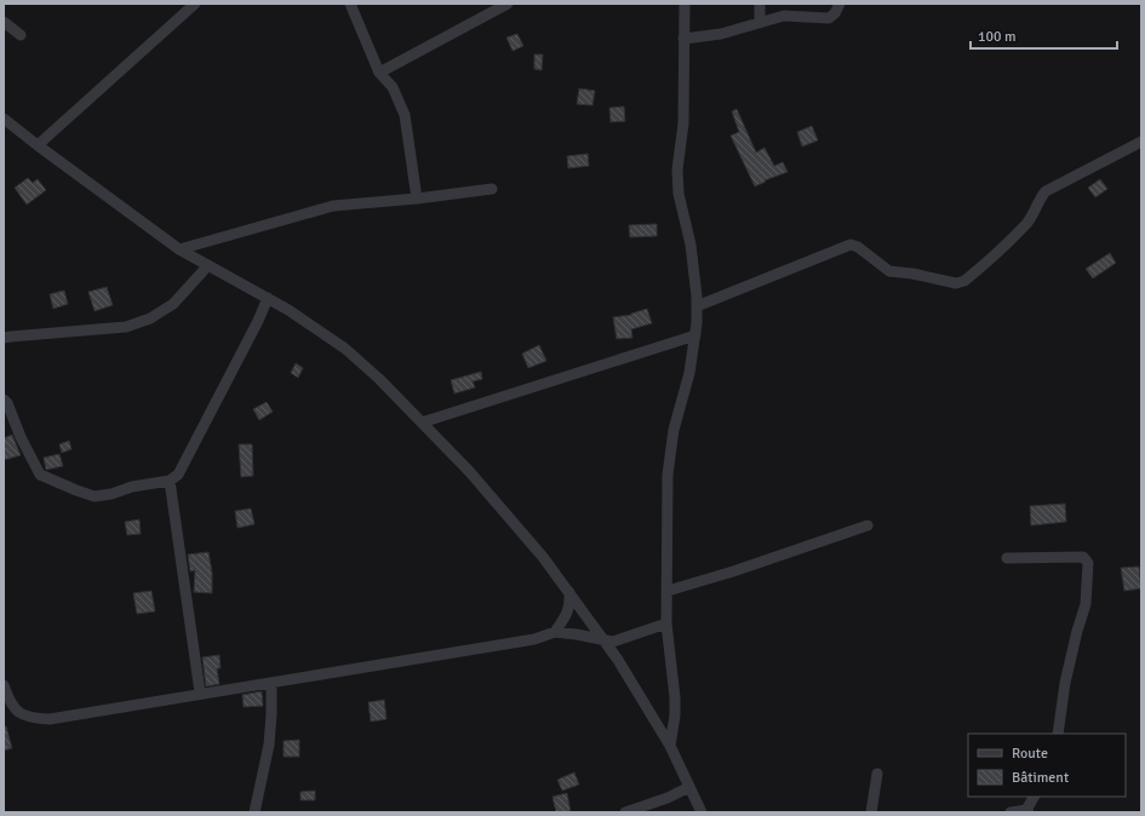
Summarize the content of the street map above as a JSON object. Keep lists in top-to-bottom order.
{
  "legend": ["Route", "Bâtiment"],
  "scale_bar": "100 m"
}
